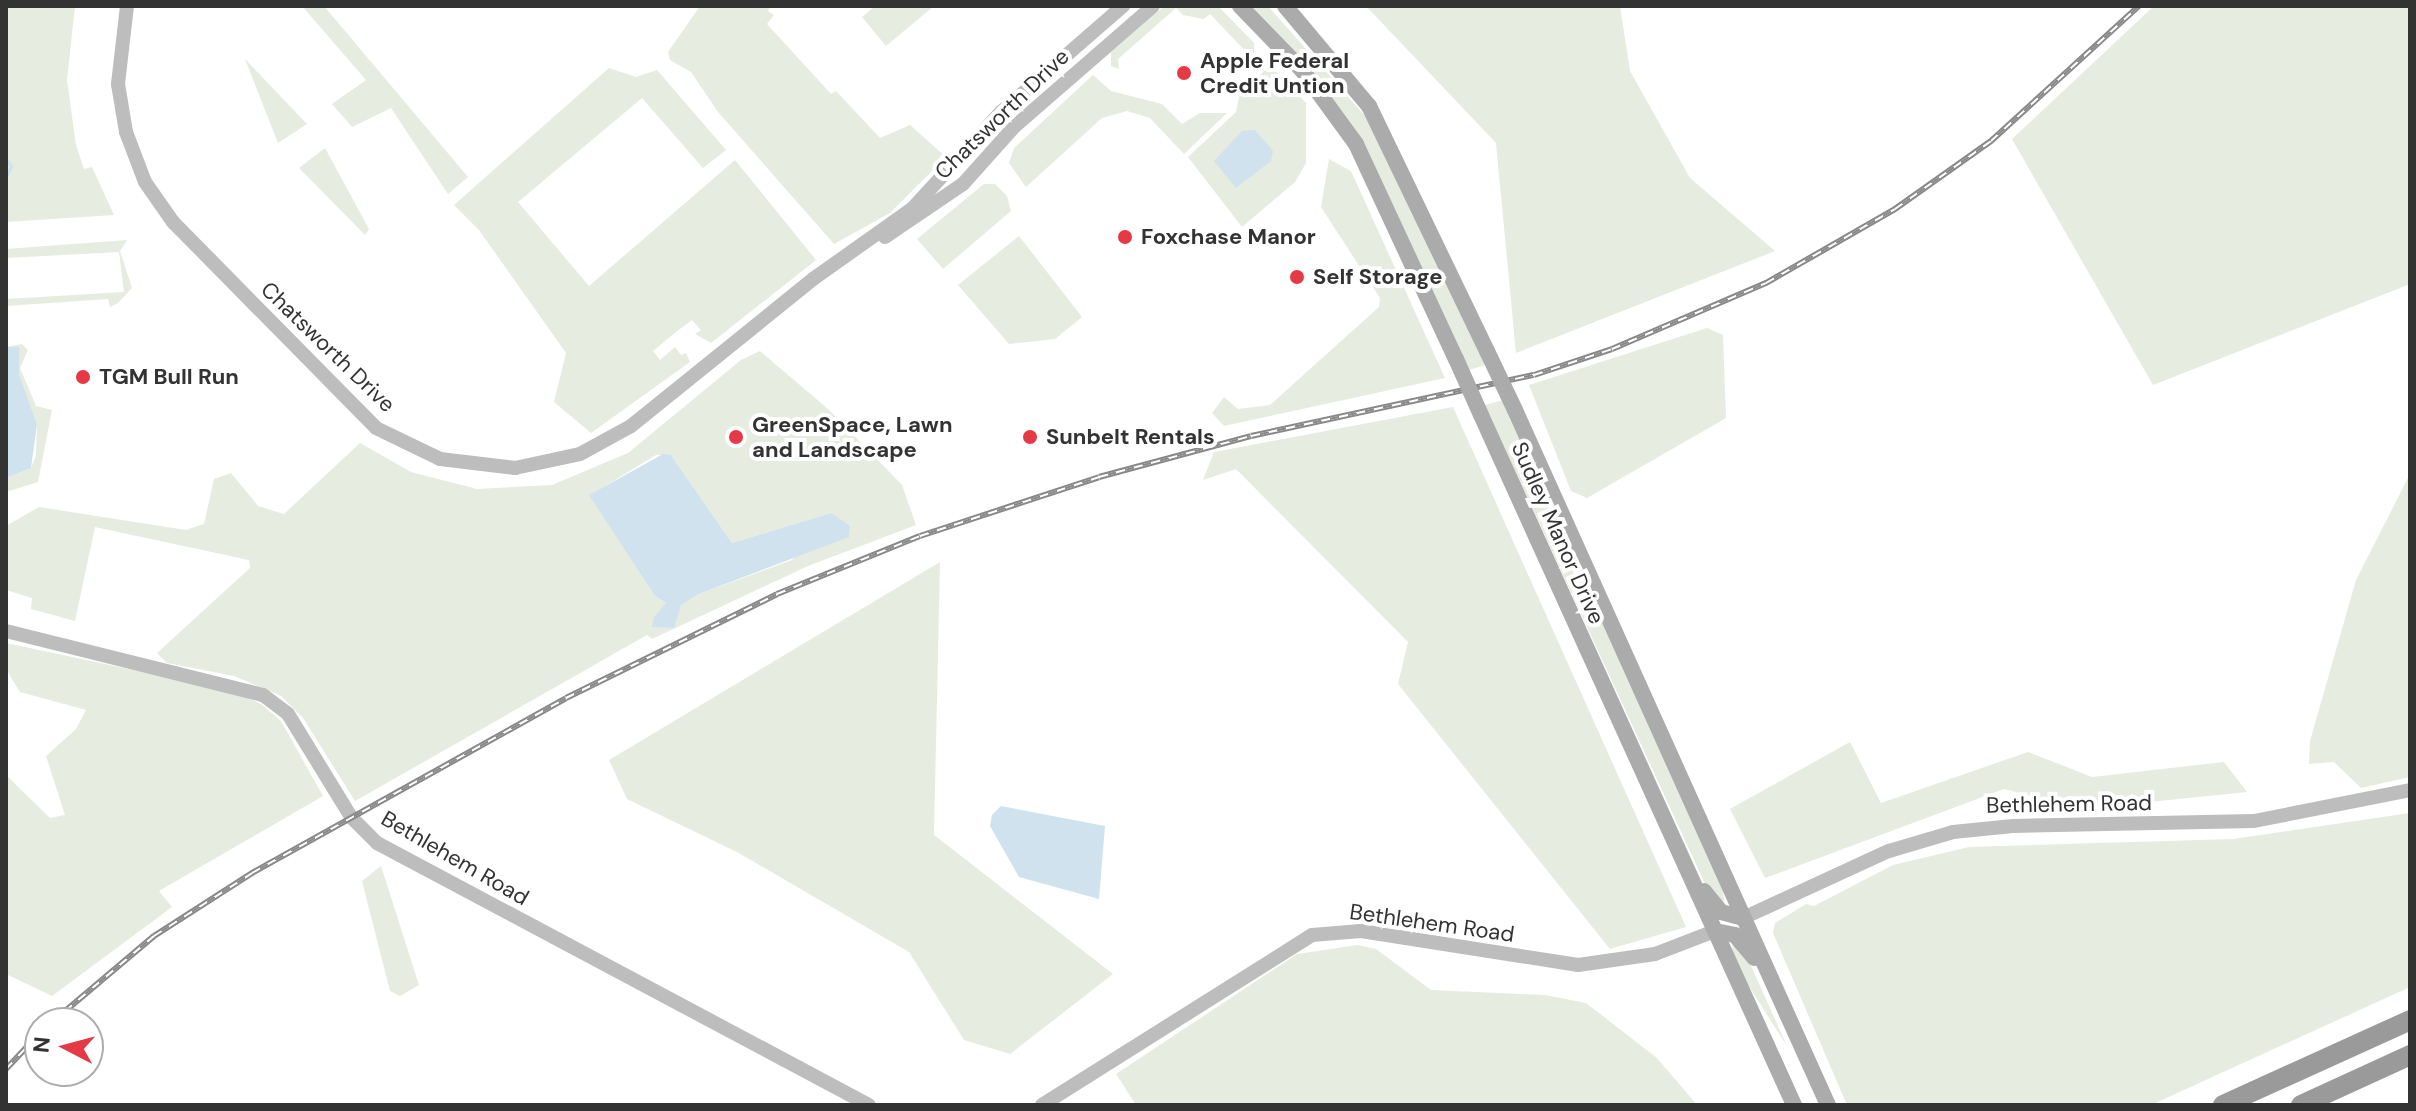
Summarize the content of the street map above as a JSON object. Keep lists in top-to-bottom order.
{
  "streets": {
    "main road": ["Sudley Manor Drive"],
    "street": ["Chatsworth Drive", "Bethlehem Road"]
  },
  "crossings": [
    ["Sudley Manor Drive", "Bethlehem Road"]
  ],
  "places": [
    "Apple Federal Credit Untion",
    "Foxchase Manor",
    "Self Storage",
    "TGM Bull Run",
    "GreenSpace, Lawn and Landscape",
    "Sunbelt Rentals"
  ],
  "north": "left"
}
